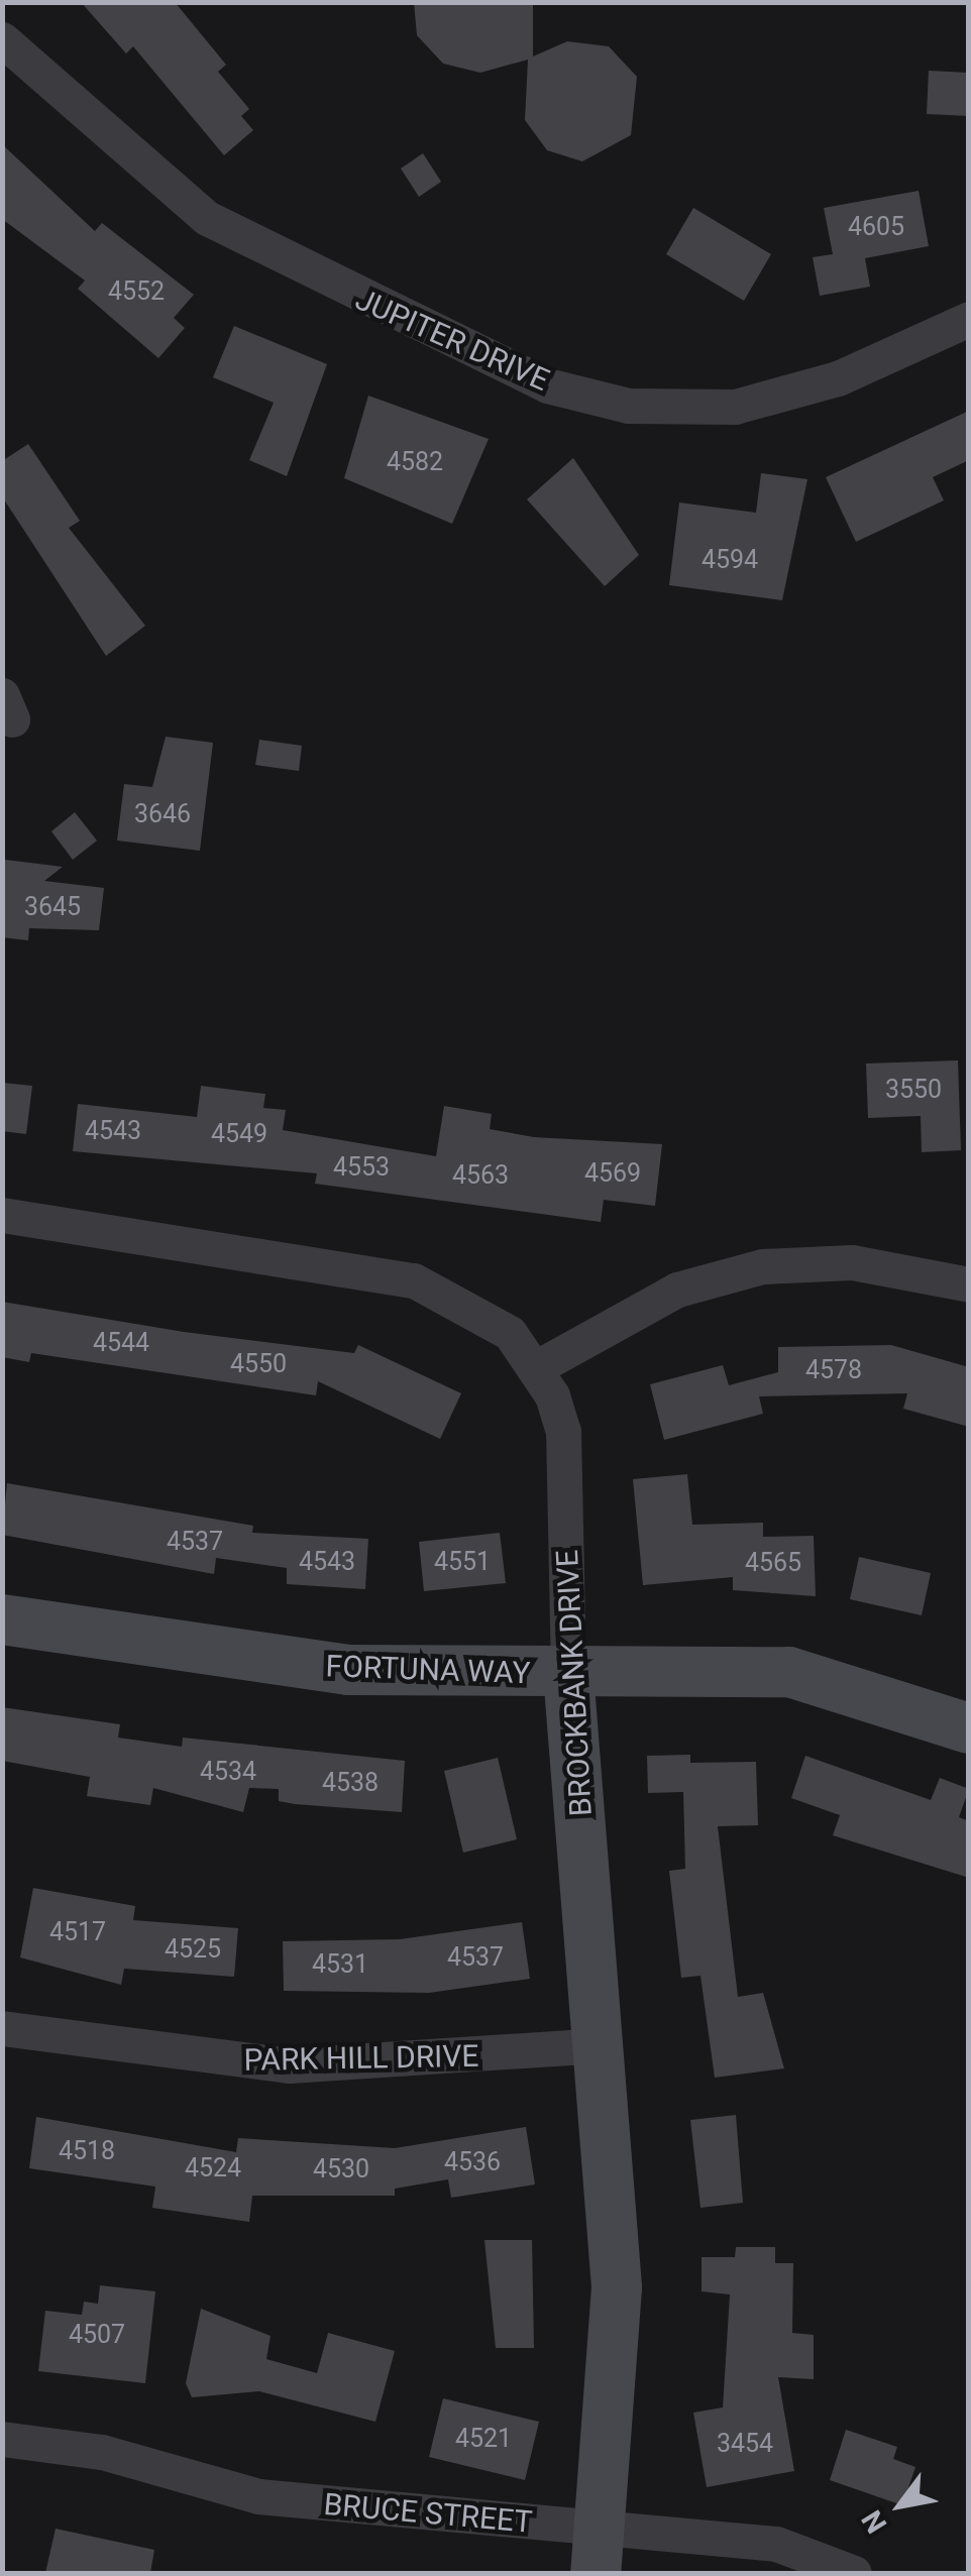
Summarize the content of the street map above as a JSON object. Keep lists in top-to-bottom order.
{
  "streets": {
    "street": [
      "JUPITER DRIVE",
      "FORTUNA WAY",
      "BROCKBANK DRIVE",
      "PARK HILL DRIVE",
      "BRUCE STREET"
    ]
  },
  "crossings": [
    ["FORTUNA WAY", "BROCKBANK DRIVE"],
    ["BROCKBANK DRIVE", "PARK HILL DRIVE"],
    ["BROCKBANK DRIVE", "BRUCE STREET"]
  ],
  "house_numbers": [
    "4605",
    "4552",
    "4582",
    "4594",
    "3646",
    "3645",
    "3550",
    "4543",
    "4549",
    "4553",
    "4569",
    "4563",
    "4544",
    "4550",
    "4578",
    "4537",
    "4543",
    "4551",
    "4565",
    "4534",
    "4538",
    "4517",
    "4525",
    "4537",
    "4531",
    "4518",
    "4536",
    "4524",
    "4530",
    "4507",
    "4521",
    "3454"
  ],
  "north": "bottom left"
}
